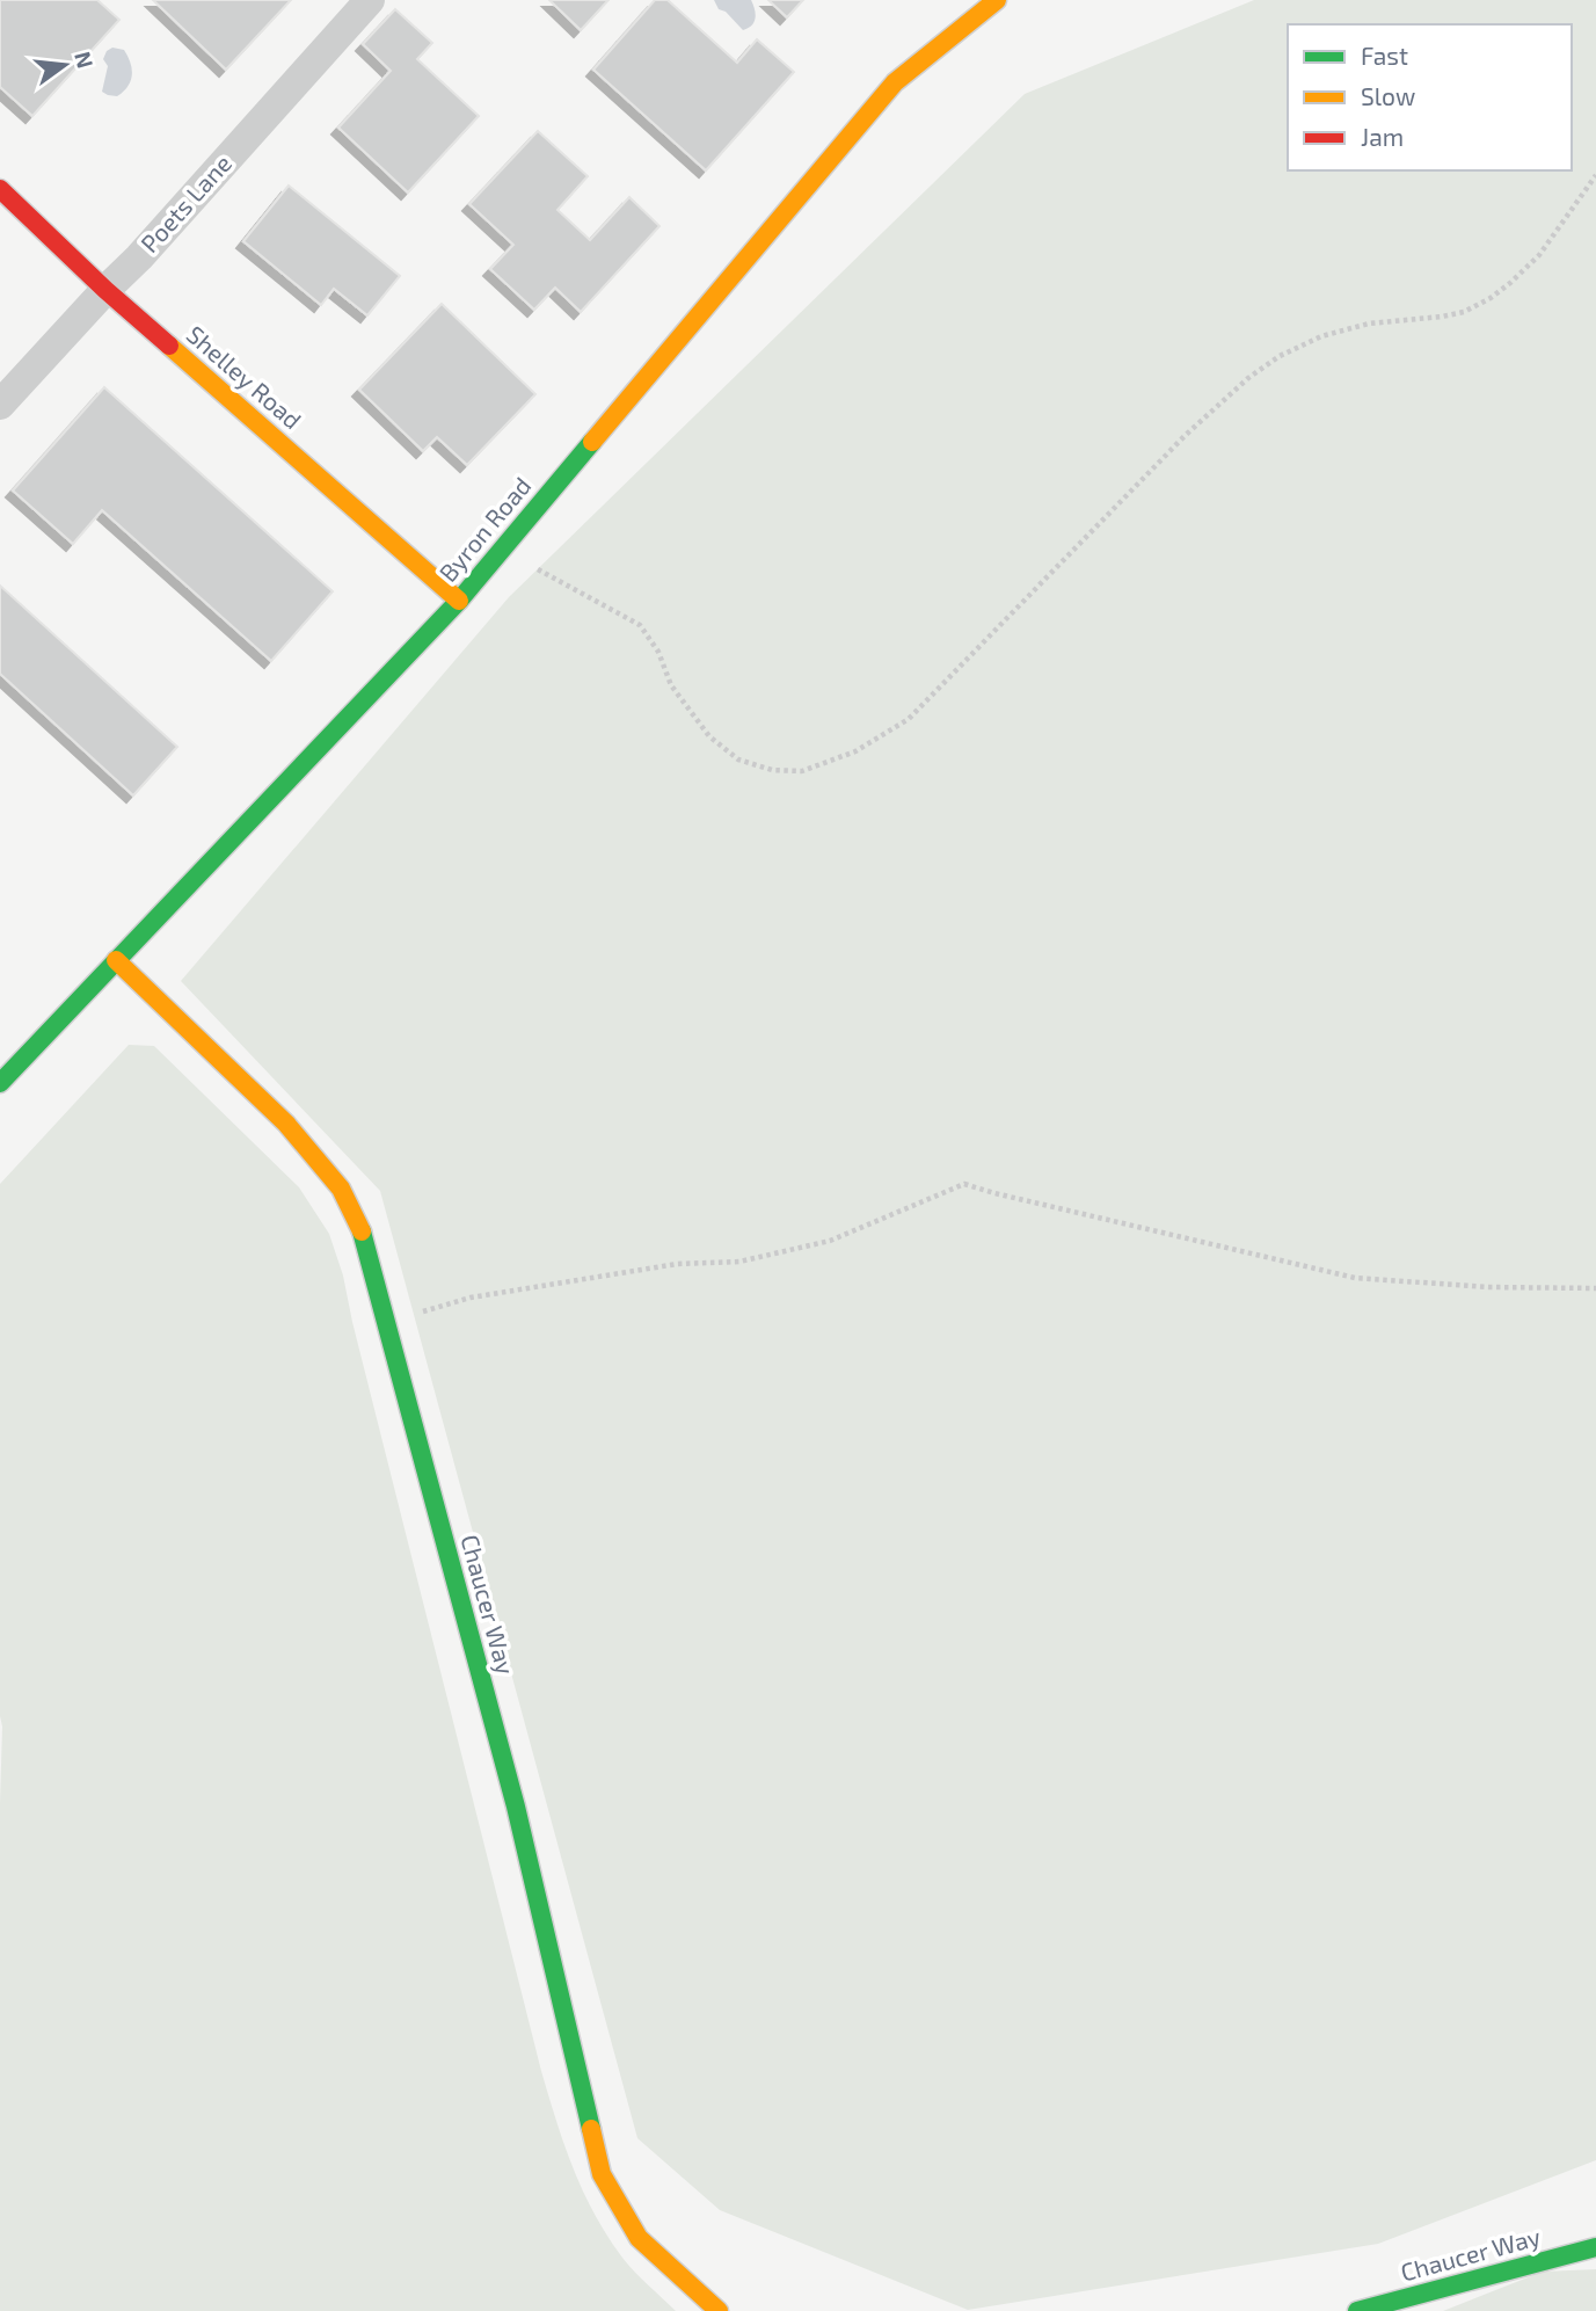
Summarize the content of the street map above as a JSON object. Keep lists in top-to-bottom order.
{
  "streets": {
    "street": [
      "Poets Lane",
      "Shelley Road",
      "Byron Road",
      "Chaucer Way"
    ]
  },
  "crossings": [
    ["Poets Lane", "Shelley Road"],
    ["Shelley Road", "Byron Road"],
    ["Byron Road", "Chaucer Way"]
  ],
  "legend": ["Fast", "Slow", "Jam"],
  "north": "right"
}
